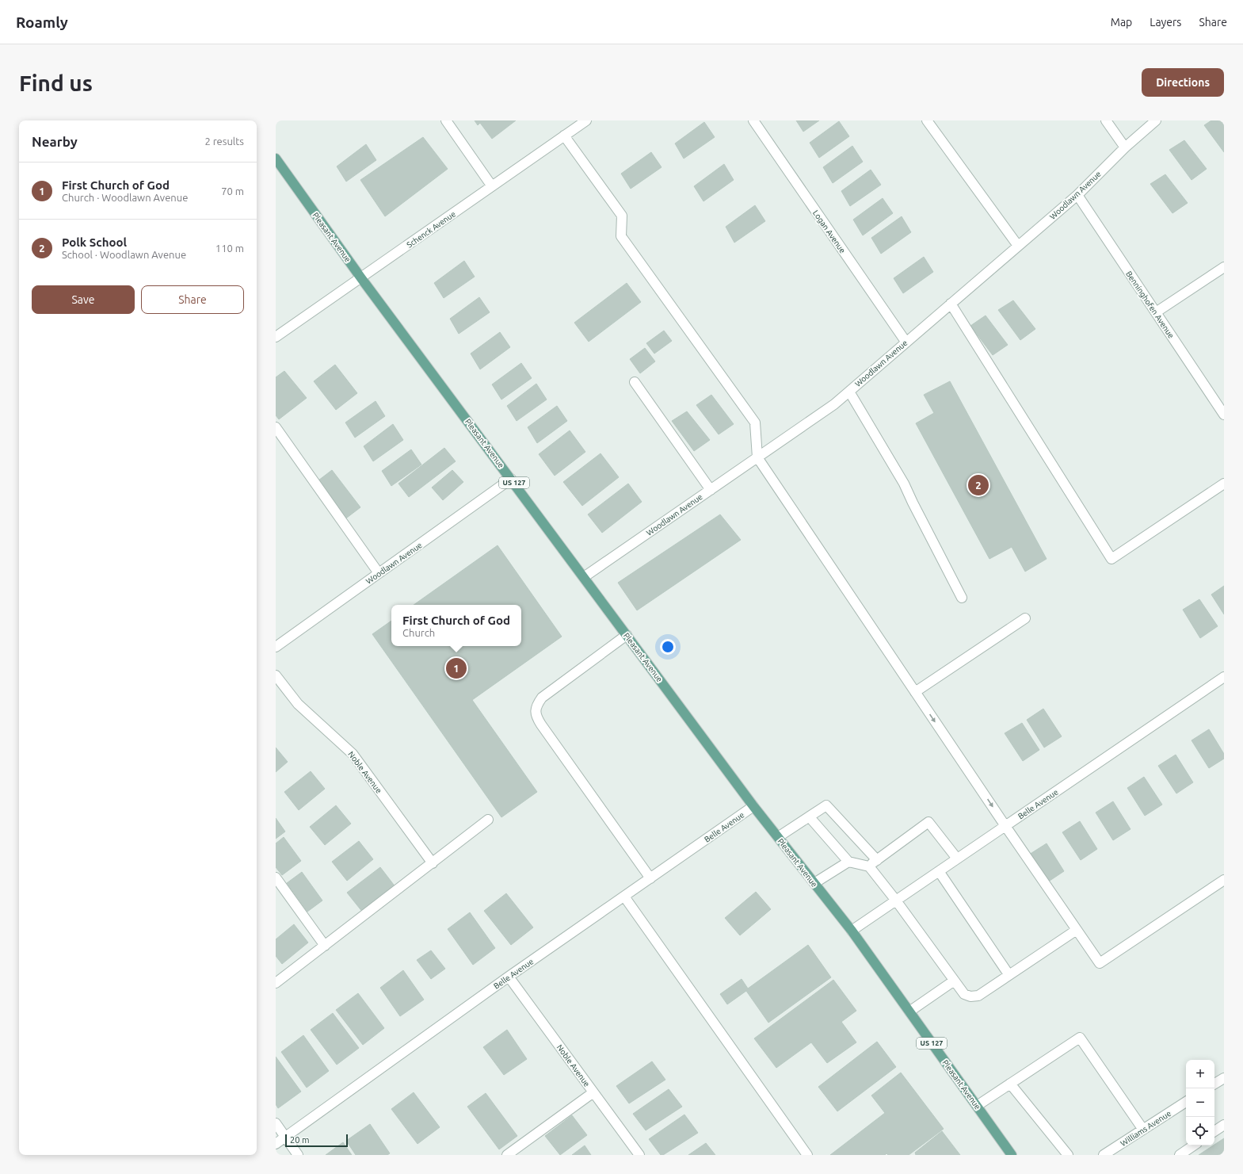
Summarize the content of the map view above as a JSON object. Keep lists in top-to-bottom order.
{
  "streets": {
    "main road": ["Pleasant Avenue", "US 127"],
    "street": [
      "Woodlawn Avenue",
      "Schenck Avenue",
      "Logan Avenue",
      "Benninghofen Avenue",
      "Noble Avenue",
      "Belle Avenue",
      "Williams Avenue"
    ]
  },
  "crossings": [
    ["Woodlawn Avenue", "Logan Avenue"],
    ["Woodlawn Avenue", "Pleasant Avenue"],
    ["Woodlawn Avenue", "Benninghofen Avenue"],
    ["Schenck Avenue", "Pleasant Avenue"],
    ["Pleasant Avenue", "Belle Avenue"],
    ["Noble Avenue", "Belle Avenue"]
  ],
  "scale_bar": "20 m",
  "page": {
    "header": "Roamly",
    "nav": ["Map", "Layers", "Share"],
    "buttons": [
      "Directions",
      ["Save", "Share"]
    ],
    "title": "Find us",
    "heading": ["Nearby", "2 results"],
    "list": [
      {
        "mark": "1",
        "name": "First Church of God",
        "note": "Church · Woodlawn Avenue",
        "value": "70 m"
      },
      {
        "mark": "2",
        "name": "Polk School",
        "note": "School · Woodlawn Avenue",
        "value": "110 m"
      }
    ],
    "pins": ["2", "1"],
    "popup": ["First Church of God", "Church"],
    "map_buttons": ["+", "−"],
    "scale": "20 m"
  }
}
